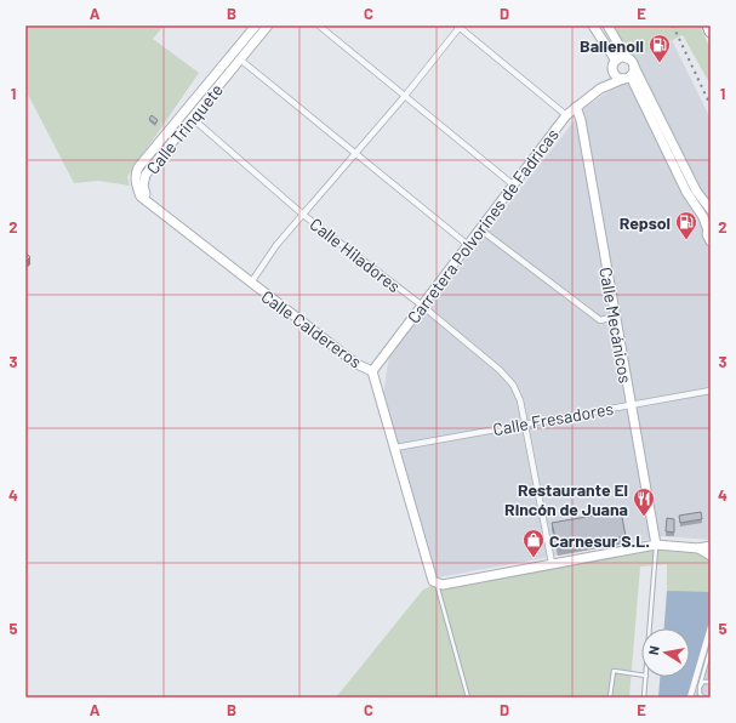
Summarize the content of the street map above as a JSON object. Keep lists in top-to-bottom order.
{
  "streets": {
    "street": [
      "Calle Trinquete",
      "Carretera Polvorines de Fadricas",
      "Calle Hiladores",
      "Calle Mecánicos",
      "Calle Caldereros",
      "Calle Fresadores"
    ]
  },
  "crossings": [
    ["Calle Trinquete", "Calle Hiladores"],
    ["Calle Trinquete", "Calle Caldereros"],
    ["Carretera Polvorines de Fadricas", "Calle Hiladores"],
    ["Carretera Polvorines de Fadricas", "Calle Mecánicos"],
    ["Carretera Polvorines de Fadricas", "Calle Caldereros"],
    ["Calle Hiladores", "Calle Fresadores"],
    ["Calle Mecánicos", "Calle Fresadores"],
    ["Calle Caldereros", "Calle Fresadores"]
  ],
  "places": {
    "fuel station": ["Ballenoil", "Repsol"],
    "restaurant": ["Restaurante El Rincón de Juana"],
    "shop": ["Carnesur S.L."]
  },
  "north": "left",
  "grid": {
    "columns": [
      "A",
      "B",
      "C",
      "D",
      "E"
    ],
    "rows": [
      "1",
      "2",
      "3",
      "4",
      "5"
    ]
  }
}
